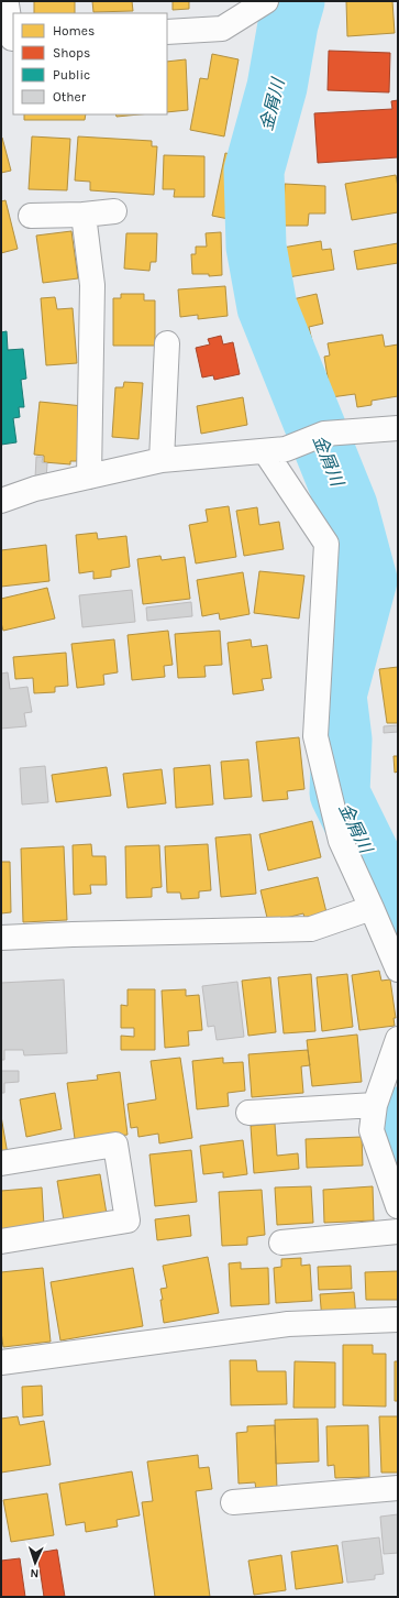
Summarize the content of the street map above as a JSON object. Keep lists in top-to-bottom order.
{
  "water": ["金屑川"],
  "legend": [
    "Homes",
    "Shops",
    "Public",
    "Other"
  ],
  "north": "bottom"
}
